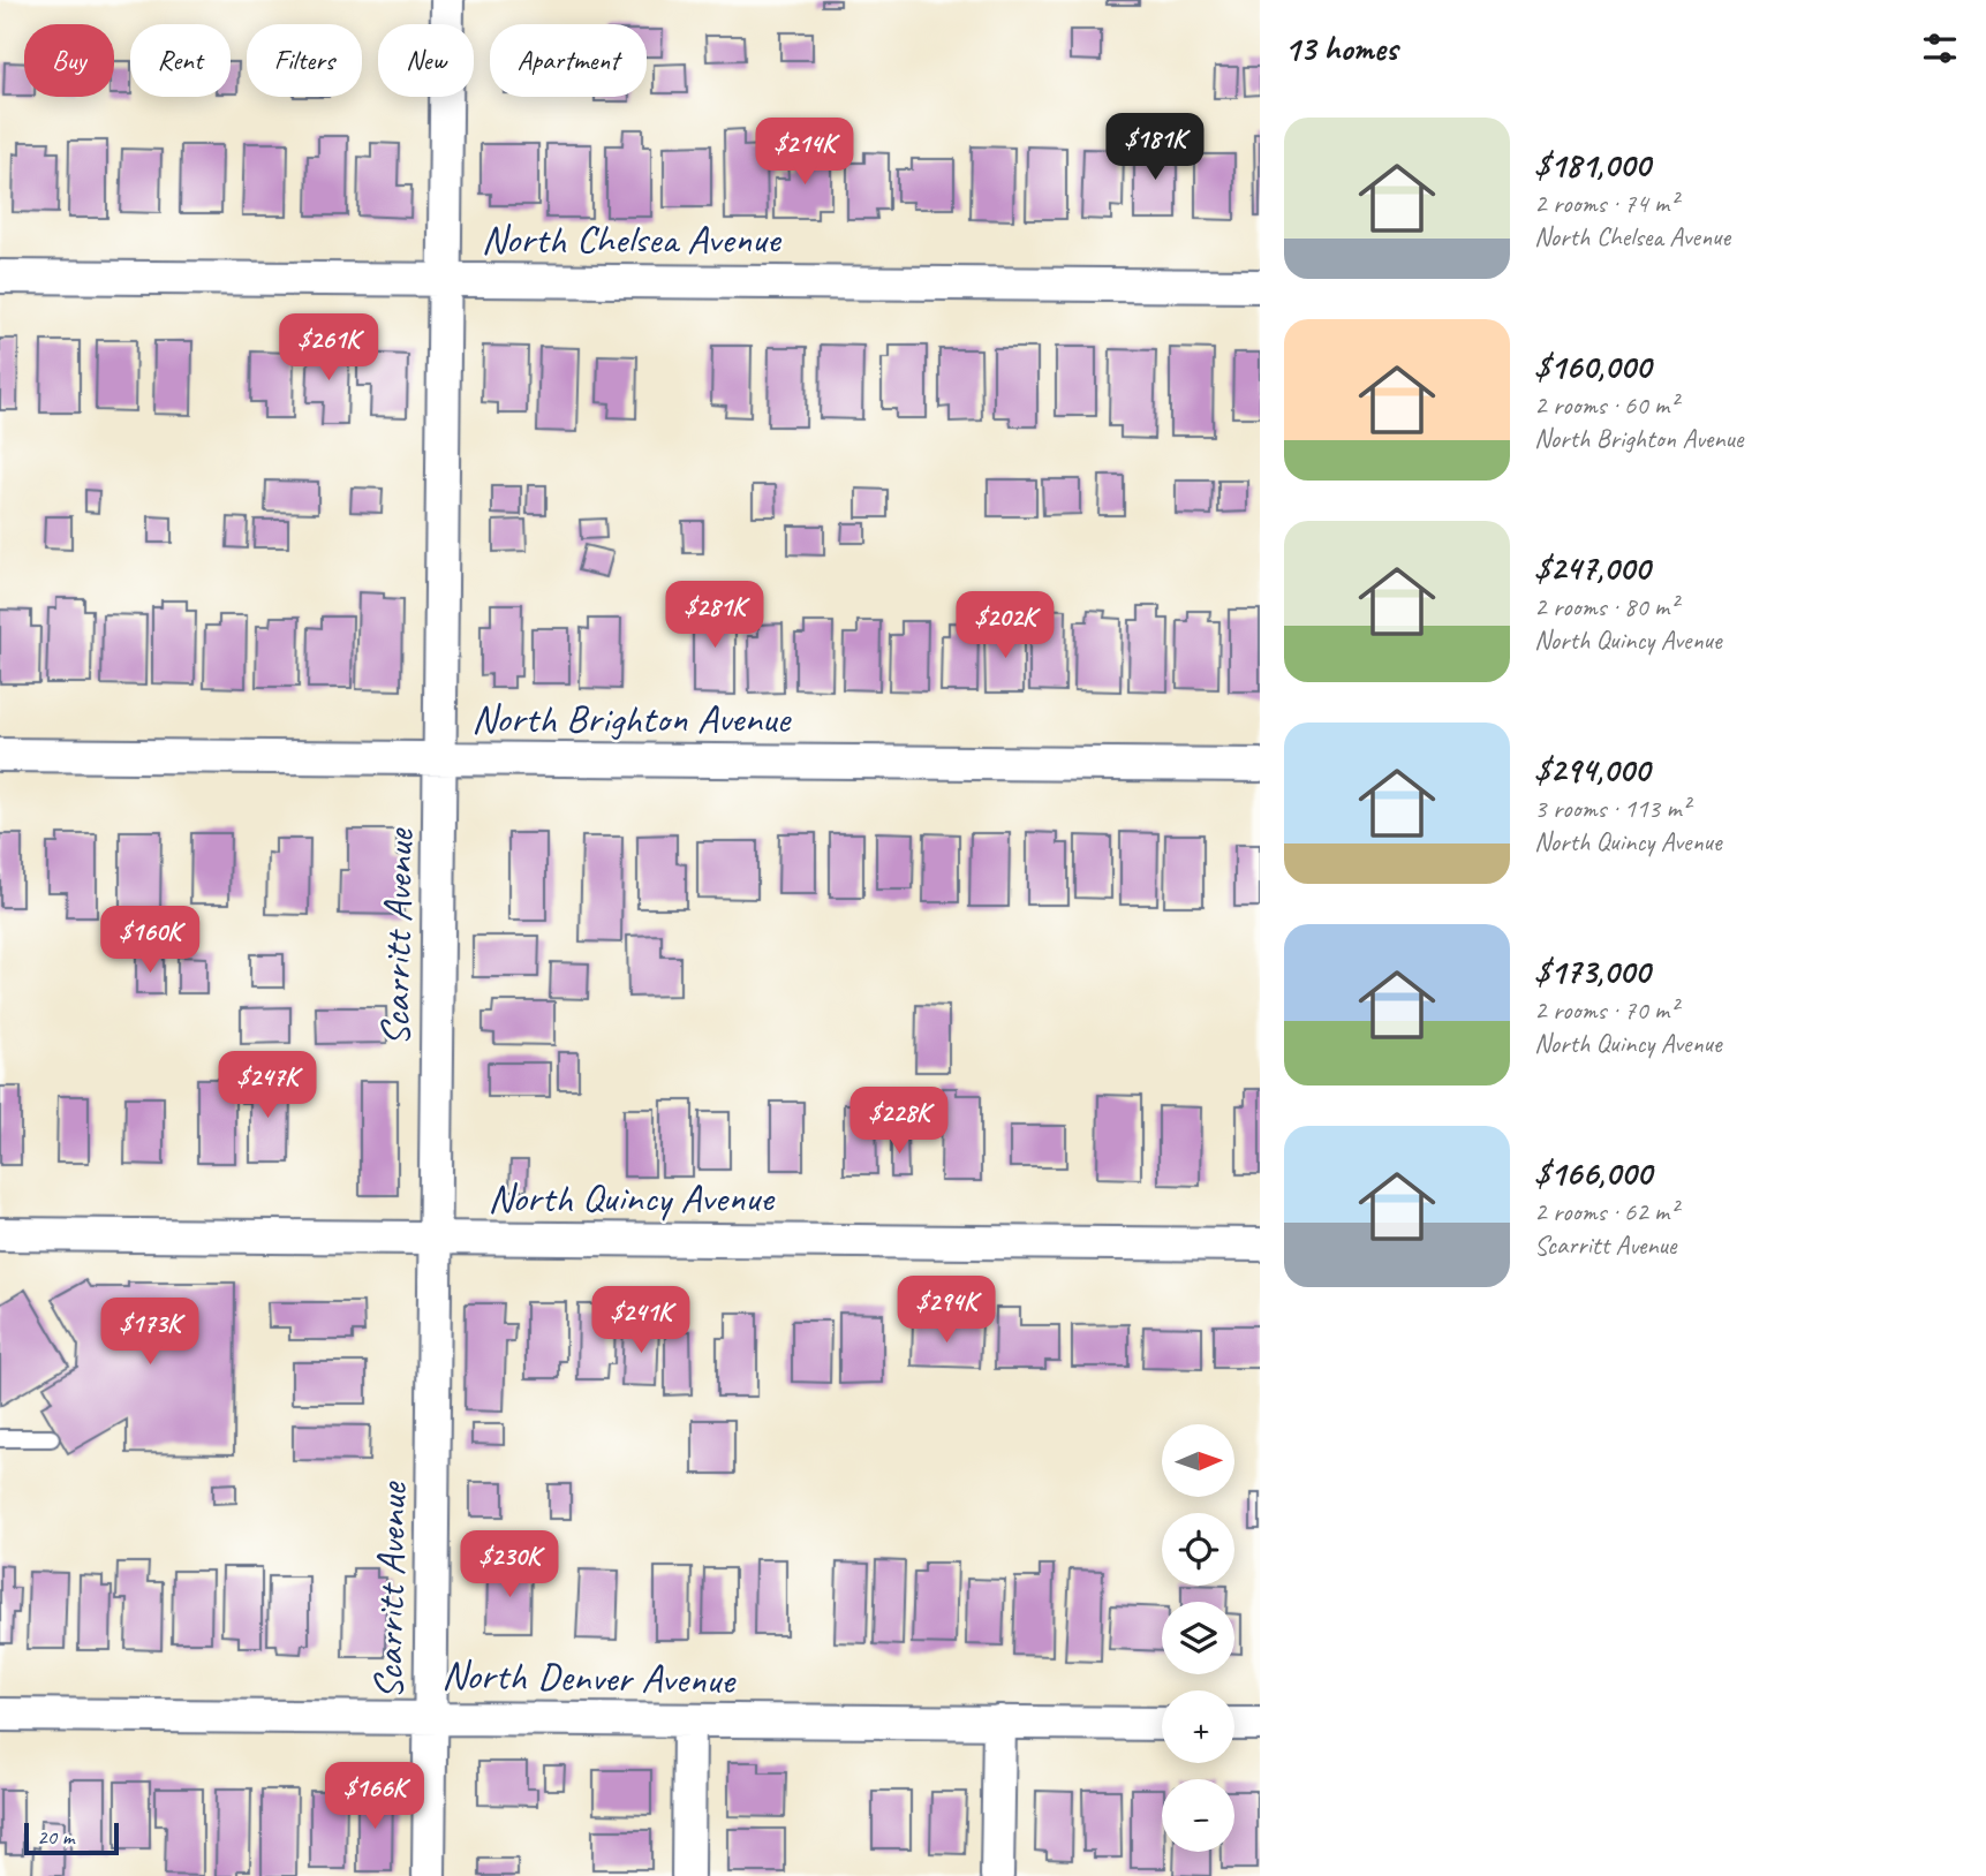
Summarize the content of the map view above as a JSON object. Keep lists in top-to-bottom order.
{
  "streets": {
    "street": [
      "North Chelsea Avenue",
      "North Brighton Avenue",
      "Scarritt Avenue",
      "North Quincy Avenue",
      "North Denver Avenue"
    ]
  },
  "crossings": [
    ["North Chelsea Avenue", "Scarritt Avenue"],
    ["North Brighton Avenue", "Scarritt Avenue"],
    ["Scarritt Avenue", "North Quincy Avenue"],
    ["Scarritt Avenue", "North Denver Avenue"]
  ],
  "scale_bar": "20 m",
  "north": "right",
  "page": {
    "heading": "13 homes",
    "chip": [
      "Buy",
      "Rent",
      "Filters",
      "New",
      "Apartment"
    ],
    "list": [
      {
        "name": "$181,000",
        "note": "2 rooms · 74 m² · North Chelsea Avenue"
      },
      {
        "name": "$160,000",
        "note": "2 rooms · 60 m² · North Brighton Avenue"
      },
      {
        "name": "$247,000",
        "note": "2 rooms · 80 m² · North Quincy Avenue"
      },
      {
        "name": "$294,000",
        "note": "3 rooms · 113 m² · North Quincy Avenue"
      },
      {
        "name": "$173,000",
        "note": "2 rooms · 70 m² · North Quincy Avenue"
      },
      {
        "name": "$166,000",
        "note": "2 rooms · 62 m² · Scarritt Avenue"
      }
    ],
    "price": [
      "$181K",
      "$214K",
      "$261K",
      "$281K",
      "$202K",
      "$160K",
      "$247K",
      "$228K",
      "$294K",
      "$241K",
      "$173K",
      "$230K",
      "$166K"
    ],
    "map_buttons": ["+", "−"],
    "scale": "20 m"
  }
}
